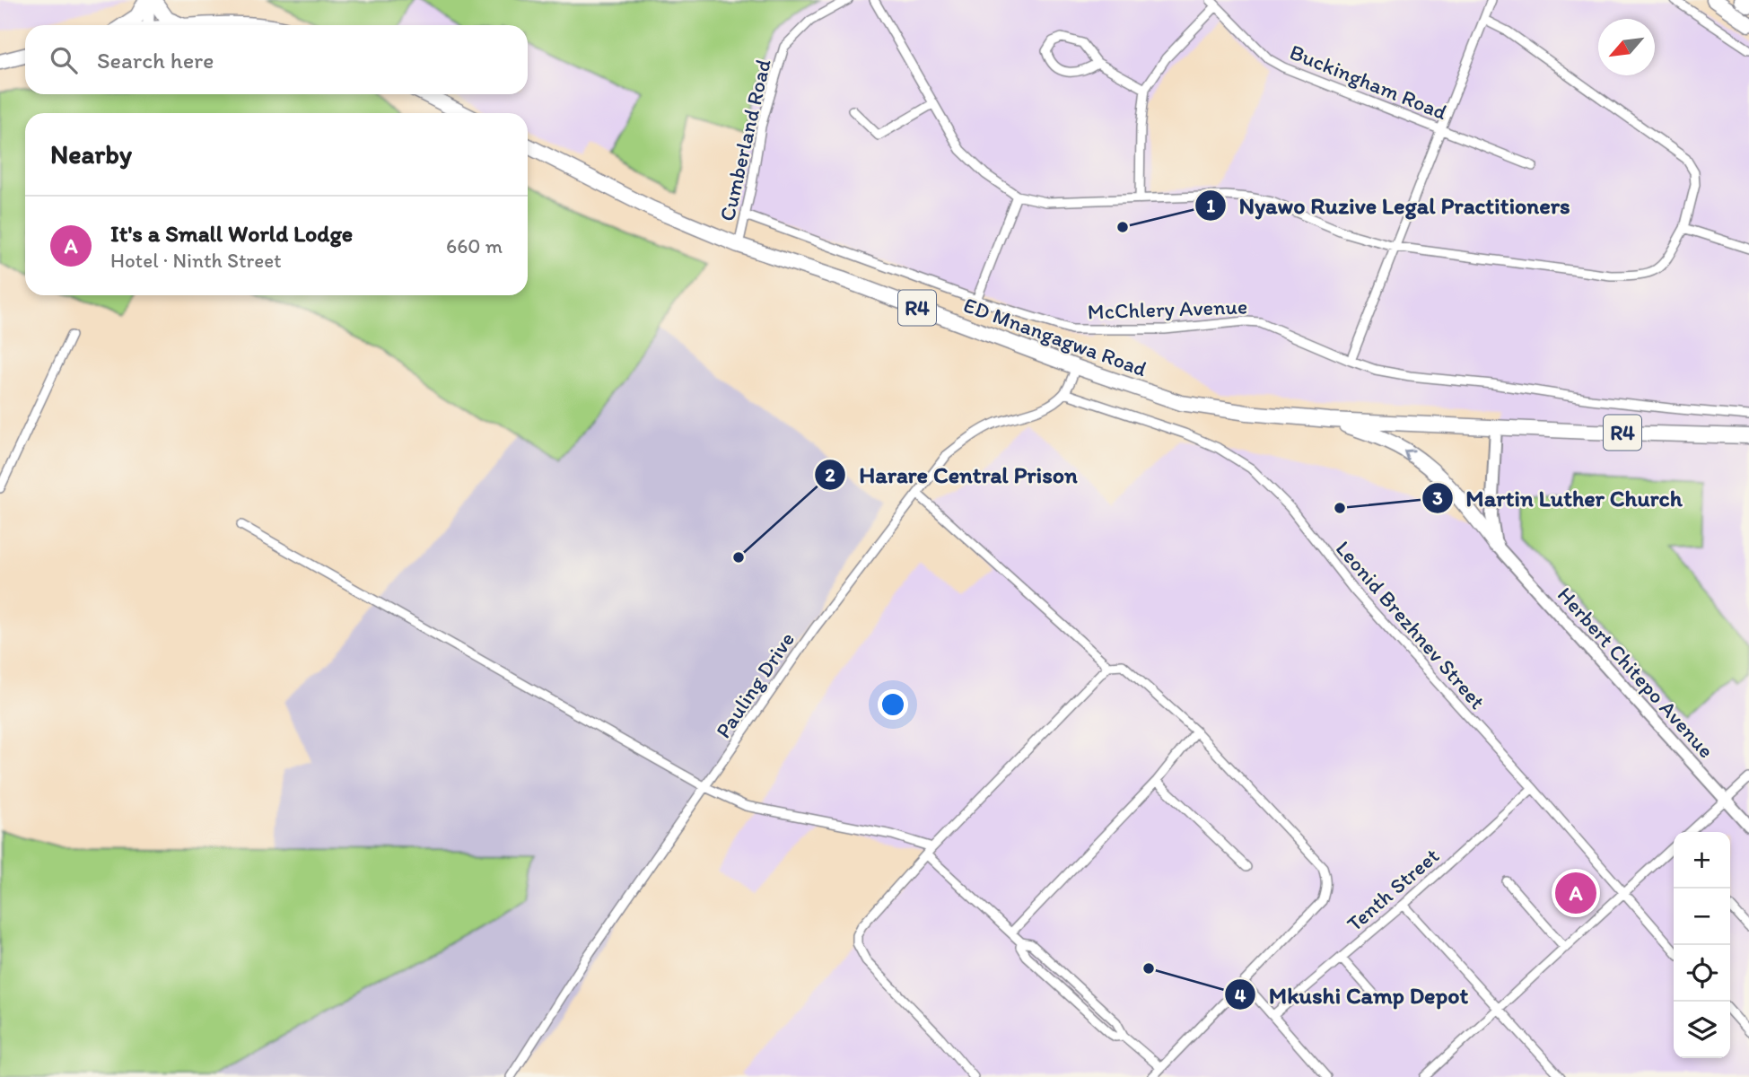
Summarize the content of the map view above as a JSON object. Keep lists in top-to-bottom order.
{
  "streets": {
    "highway": ["R4", "ED Mnangagwa Road"],
    "main road": ["Herbert Chitepo Avenue"],
    "street": [
      "Buckingham Road",
      "Cumberland Road",
      "McChlery Avenue",
      "Leonid Brezhnev Street",
      "Pauling Drive",
      "Tenth Street"
    ]
  },
  "crossings": [
    ["Cumberland Road", "McChlery Avenue"],
    ["Cumberland Road", "ED Mnangagwa Road"],
    ["R4", "ED Mnangagwa Road"],
    ["Leonid Brezhnev Street", "Pauling Drive"],
    ["Leonid Brezhnev Street", "Tenth Street"]
  ],
  "places": [
    "Nyawo Ruzive Legal Practitioners",
    "Martin Luther Church",
    "Harare Central Prison",
    "Mkushi Camp Depot"
  ],
  "north": "bottom left",
  "page": {
    "search": "Search here",
    "heading": "Nearby",
    "list": [
      {
        "mark": "A",
        "name": "It's a Small World Lodge",
        "note": "Hotel · Ninth Street",
        "value": "660 m"
      }
    ],
    "map_buttons": ["+", "−"],
    "pins": "A"
  }
}
